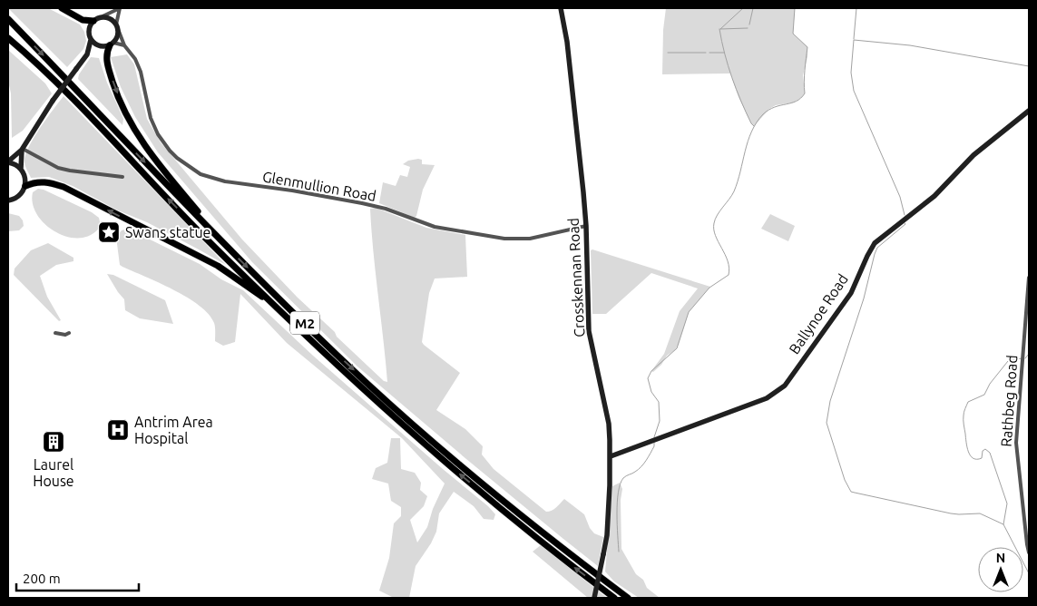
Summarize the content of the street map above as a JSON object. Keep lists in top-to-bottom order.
{
  "streets": {
    "highway": ["M2"],
    "street": [
      "Glenmullion Road",
      "Crosskennan Road",
      "Ballynoe Road",
      "Rathbeg Road"
    ]
  },
  "crossings": [
    ["Glenmullion Road", "Crosskennan Road"],
    ["Crosskennan Road", "Ballynoe Road"]
  ],
  "places": {
    "place": ["Swans statue"],
    "hospital": ["Antrim Area Hospital"],
    "building": ["Laurel House"]
  },
  "scale_bar": "200 m",
  "north": "top"
}
